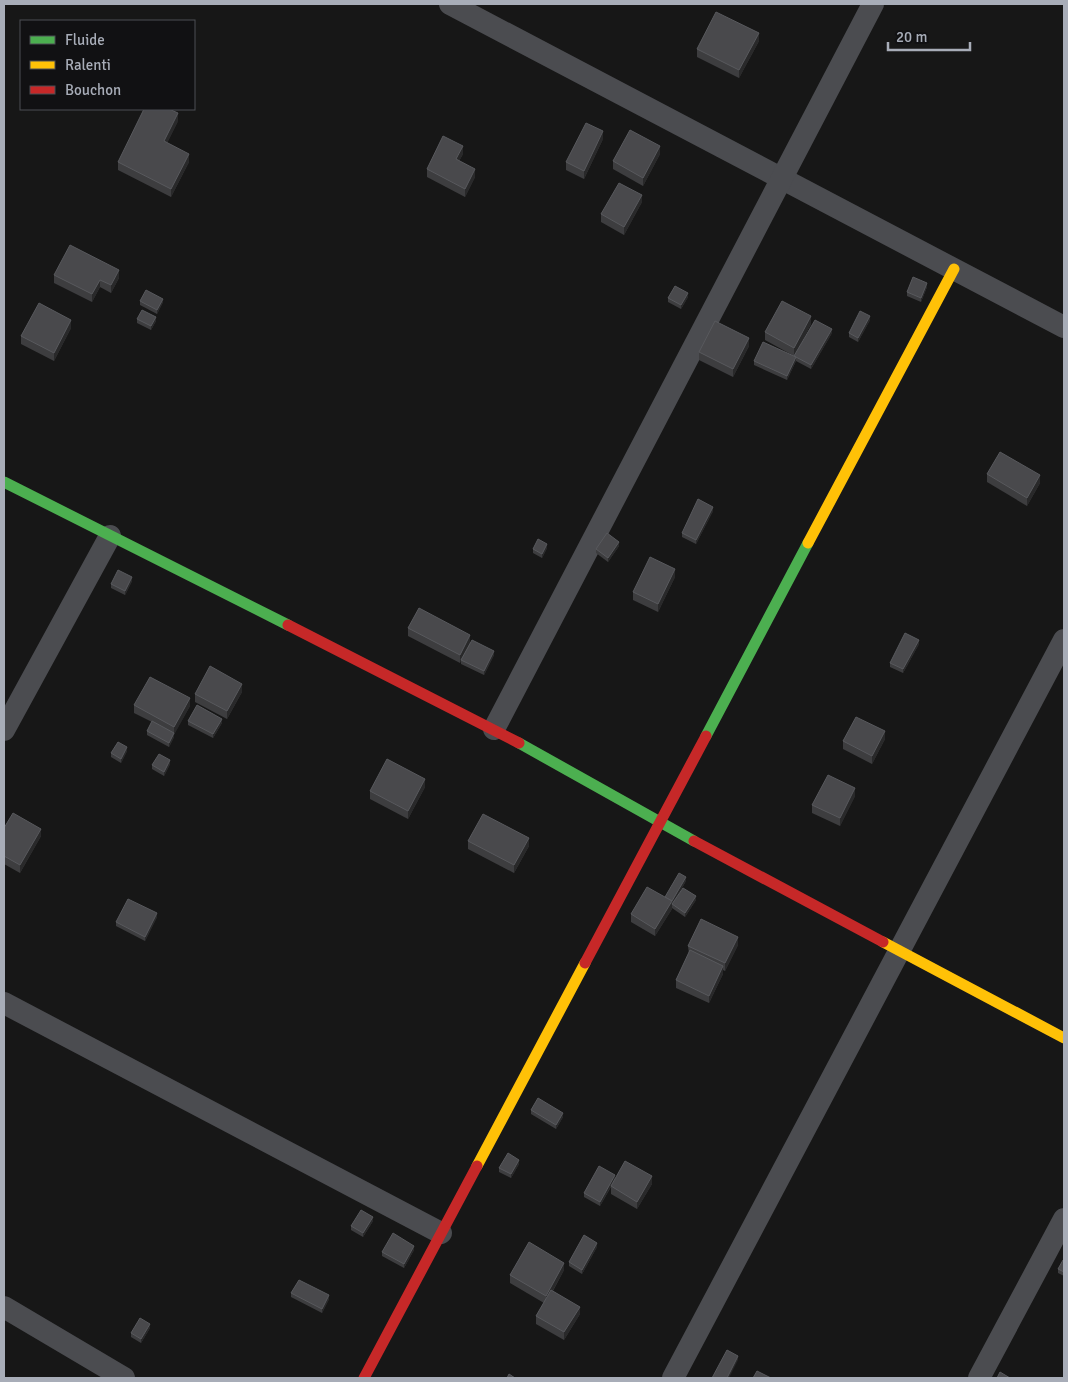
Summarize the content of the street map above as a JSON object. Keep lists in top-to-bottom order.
{
  "legend": ["Fluide", "Ralenti", "Bouchon"],
  "scale_bar": "20 m"
}
